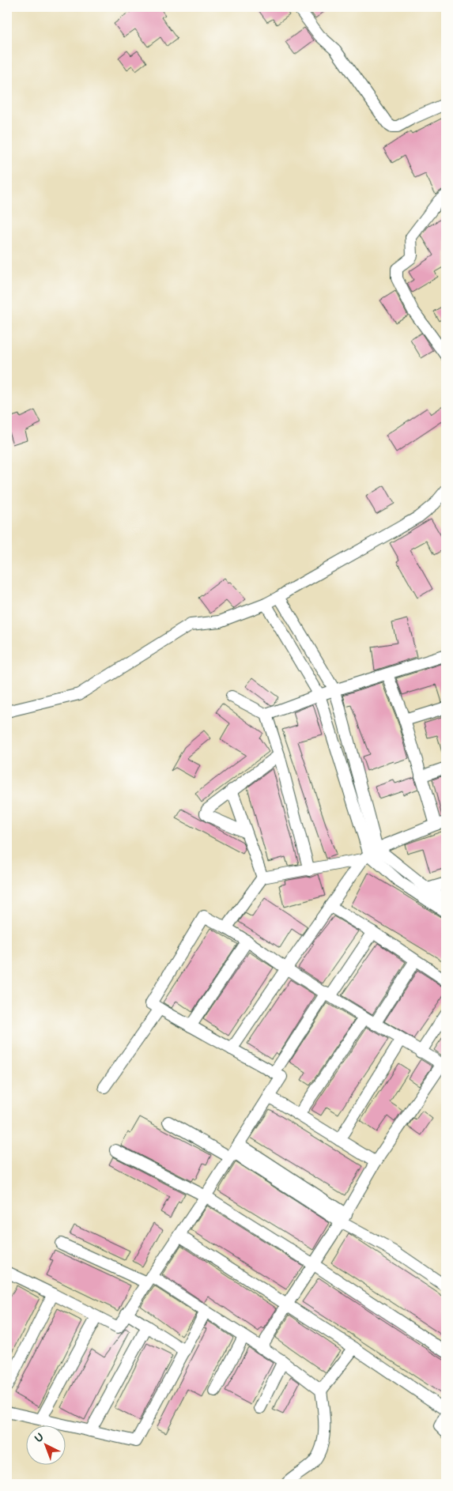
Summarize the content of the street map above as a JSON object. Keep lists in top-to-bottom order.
{
  "north": "top left"
}
